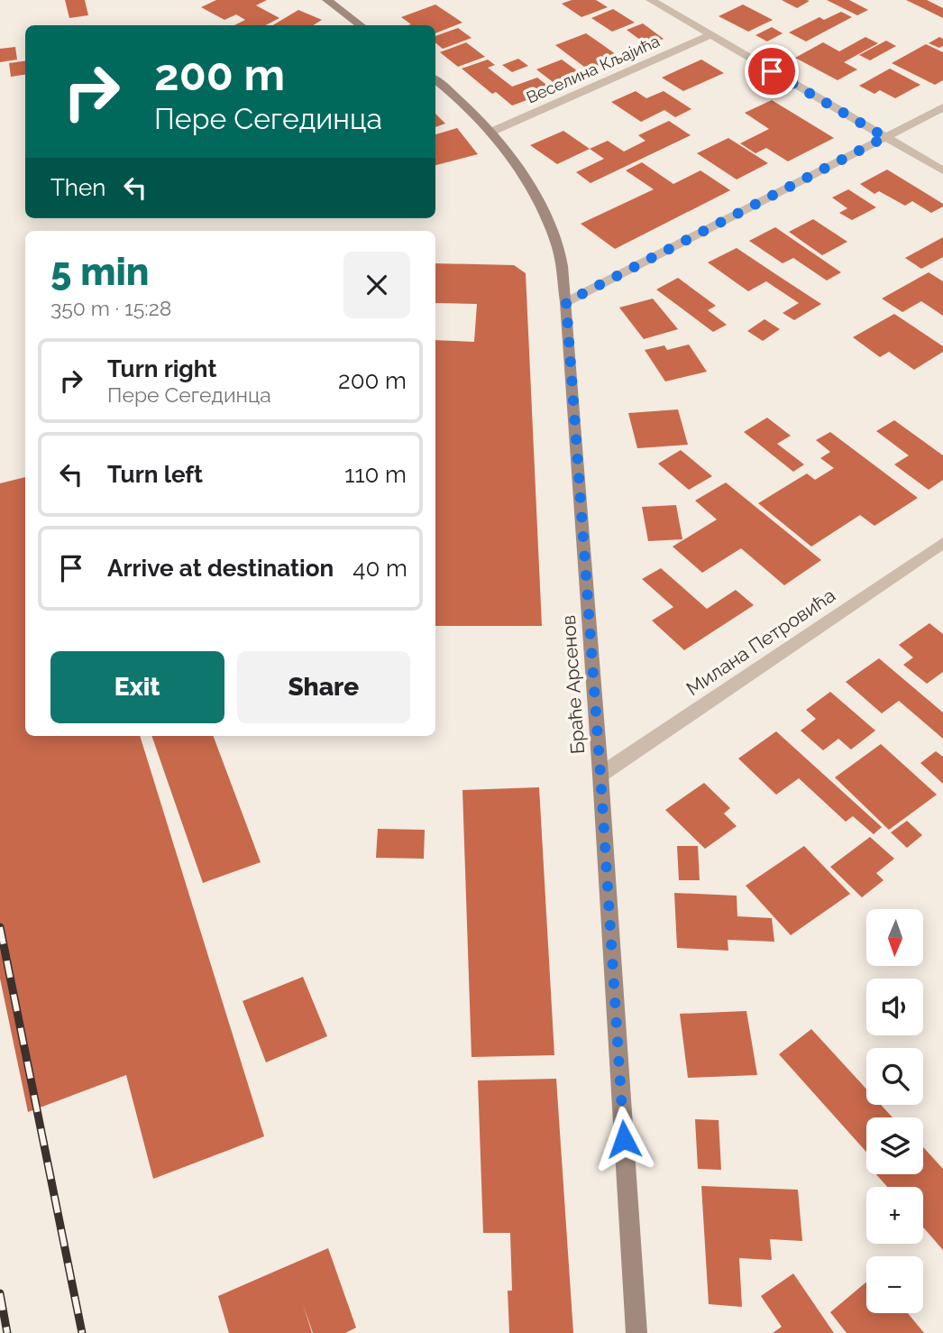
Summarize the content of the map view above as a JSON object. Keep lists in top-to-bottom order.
{
  "streets": {
    "main road": ["Браће Арсенов"],
    "street": ["Веселина Кљајића", "Милана Петровића"]
  },
  "crossings": [
    ["Веселина Кљајића", "Браће Арсенов"],
    ["Милана Петровића", "Браће Арсенов"]
  ],
  "north": "bottom",
  "page": {
    "turn": ["200 m", "Пере Сегединца"],
    "then": "Then",
    "heading": ["5 min", "350 m · 15:28"],
    "list": [
      {
        "name": "Turn right",
        "note": "Пере Сегединца",
        "value": "200 m"
      },
      {
        "name": "Turn left",
        "value": "110 m"
      },
      {
        "name": "Arrive at destination",
        "value": "40 m"
      }
    ],
    "buttons": ["Exit", "Share"],
    "map_buttons": ["+", "−"]
  }
}
